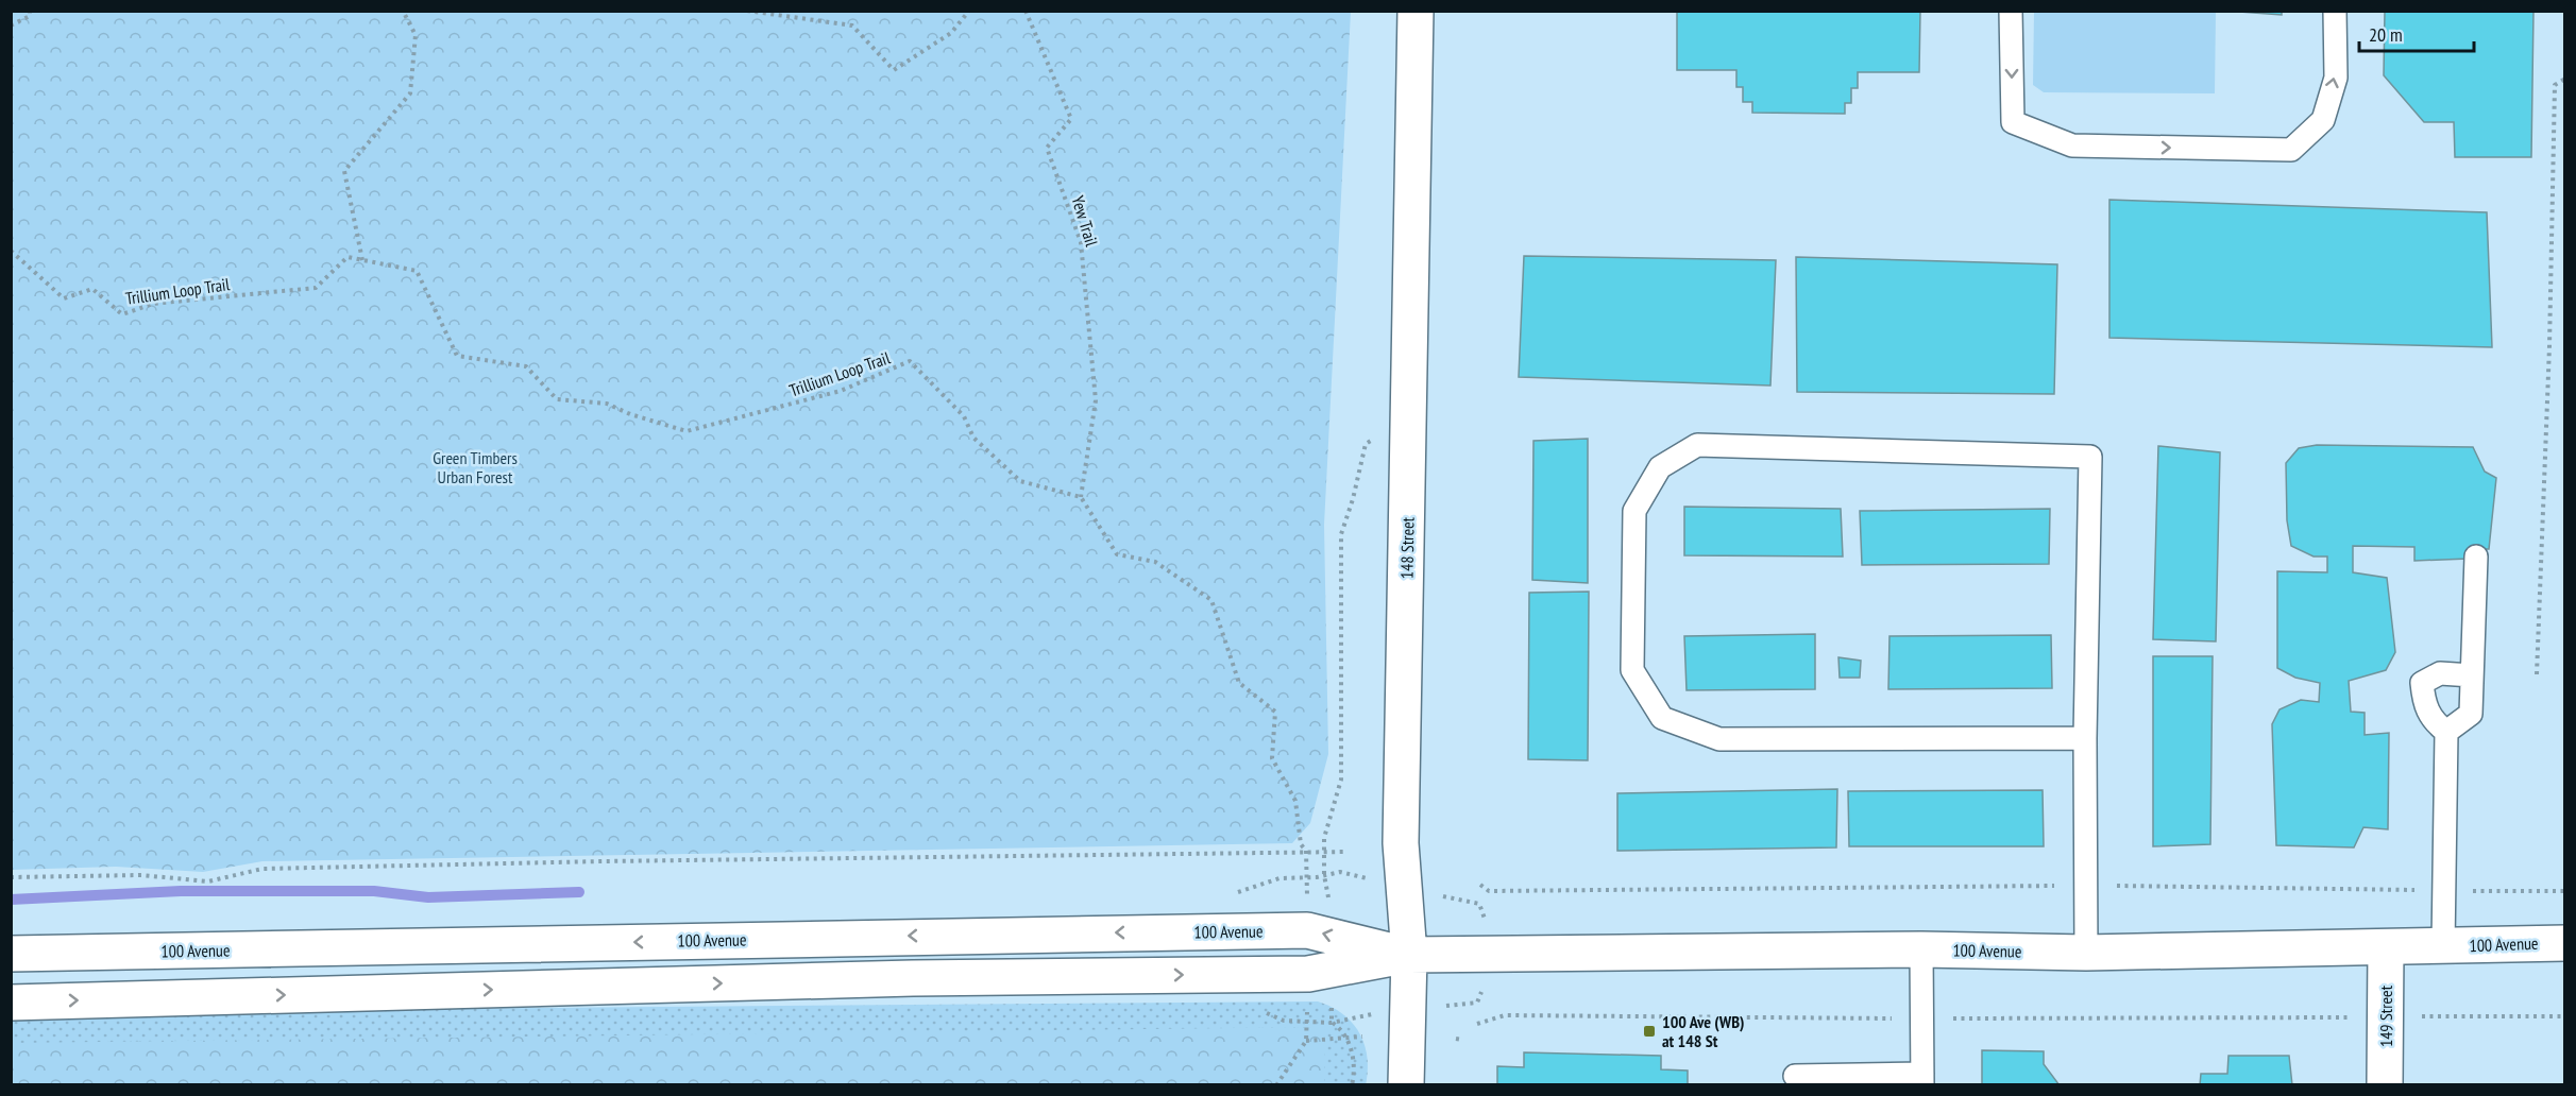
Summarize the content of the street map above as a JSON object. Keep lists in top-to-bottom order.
{
  "streets": {
    "main road": ["148 Street", "100 Avenue", "149 Street"],
    "path": ["Yew Trail", "Trillium Loop Trail"]
  },
  "crossings": [
    ["Yew Trail", "Trillium Loop Trail"],
    ["148 Street", "100 Avenue"],
    ["100 Avenue", "149 Street"]
  ],
  "parks": ["Green Timbers Urban Forest"],
  "places": {
    "transit": ["100 Ave (WB) at 148 St"]
  },
  "scale_bar": "20 m"
}
